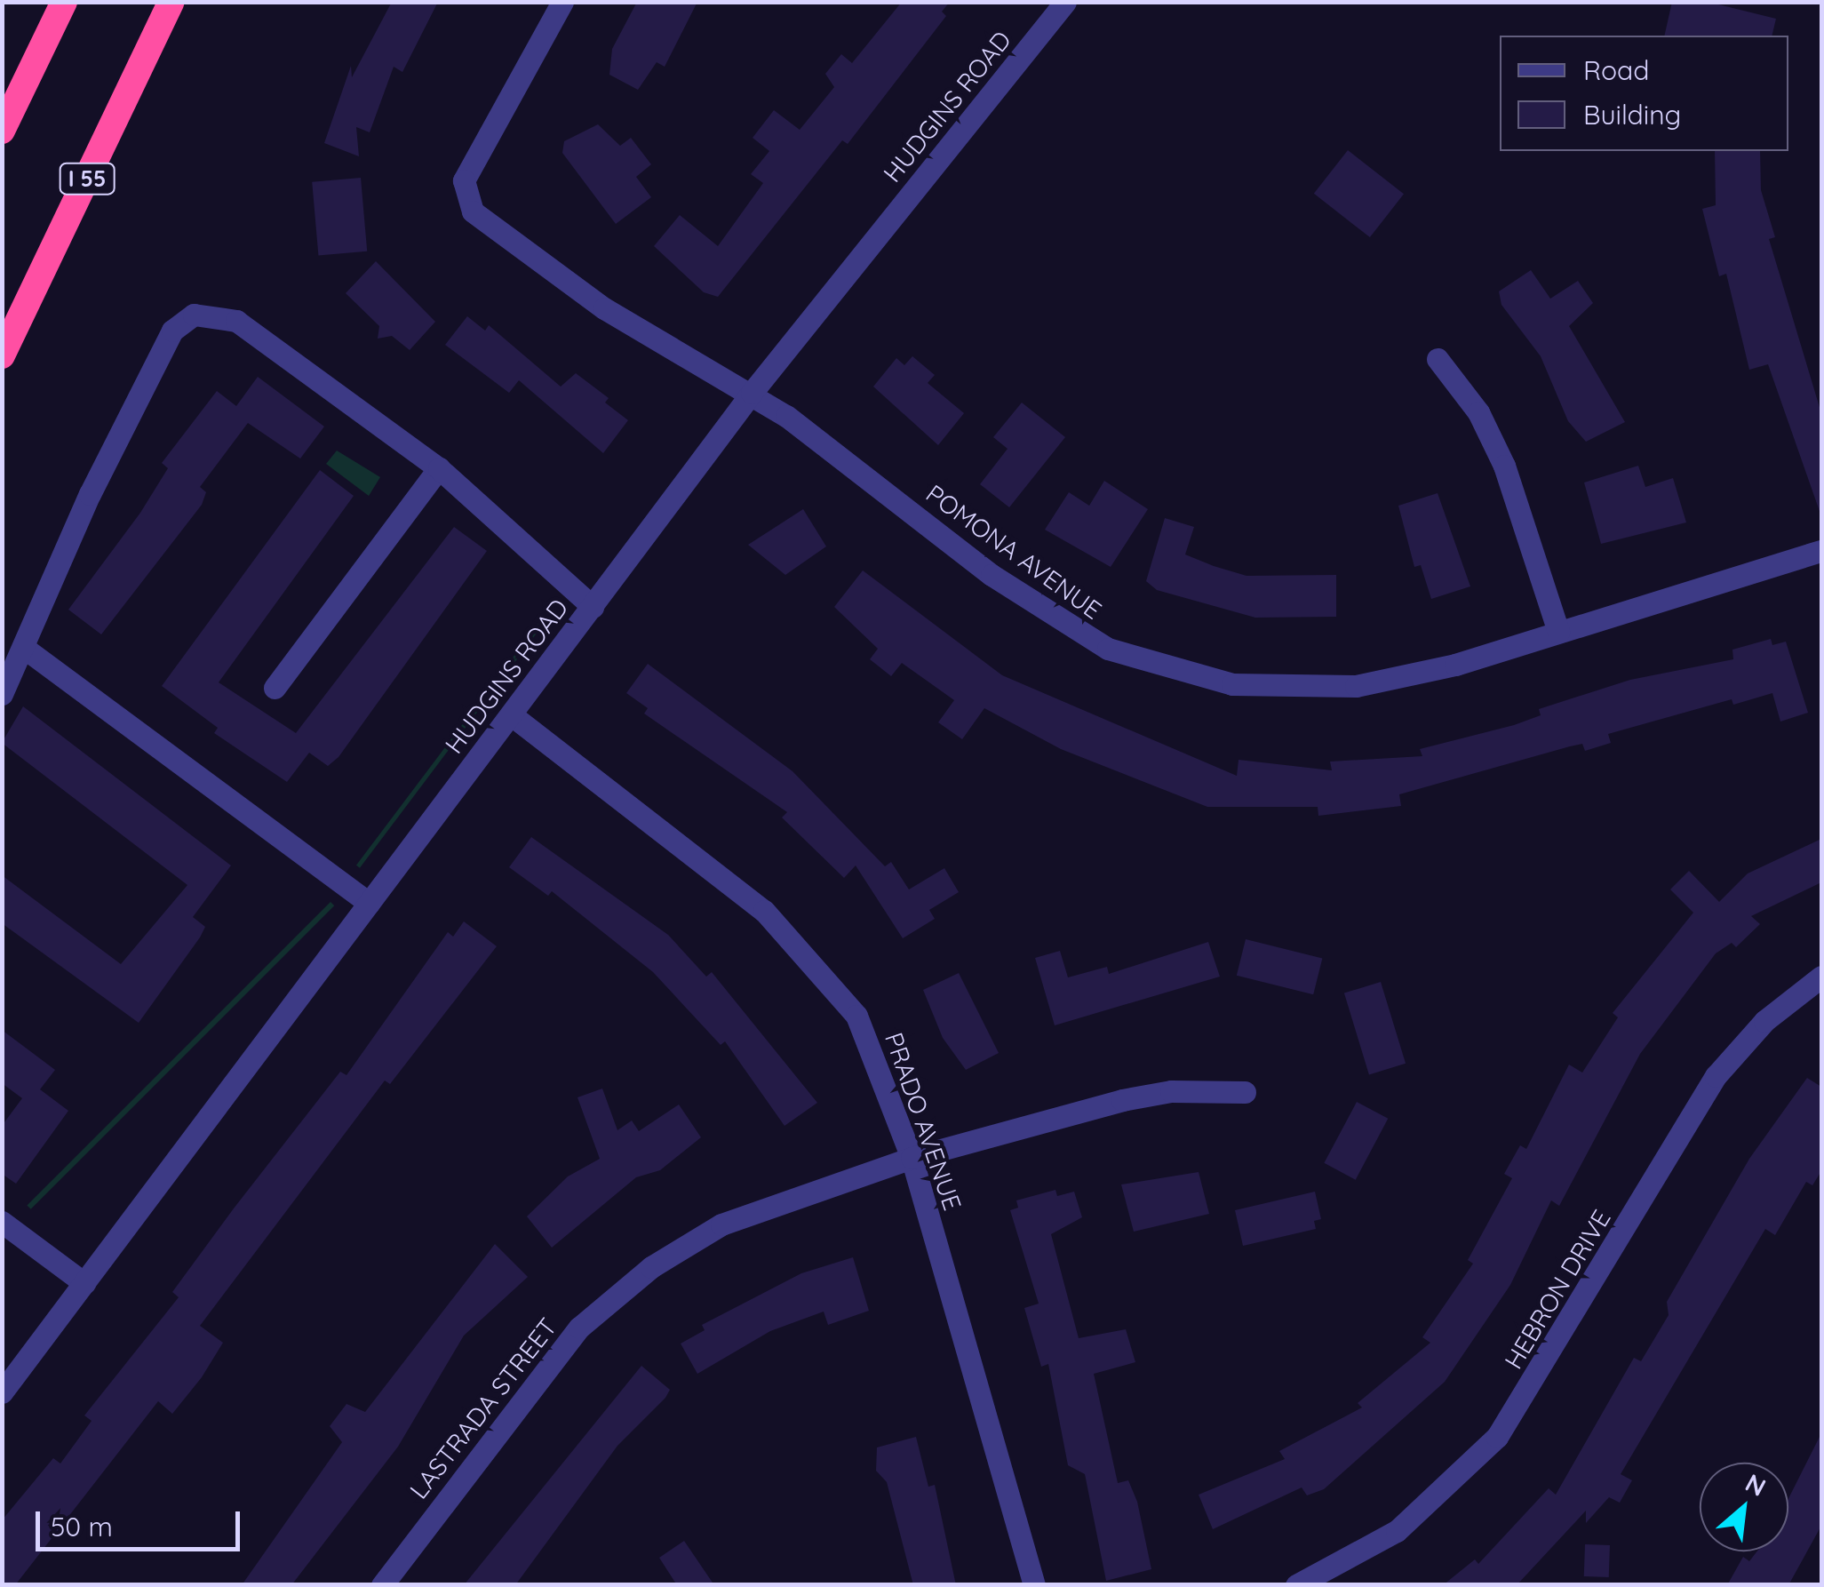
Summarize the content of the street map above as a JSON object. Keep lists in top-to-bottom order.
{
  "streets": {
    "highway": ["I 55"],
    "street": [
      "HUDGINS ROAD",
      "POMONA AVENUE",
      "PRADO AVENUE",
      "HEBRON DRIVE",
      "LASTRADA STREET"
    ]
  },
  "crossings": [
    ["HUDGINS ROAD", "POMONA AVENUE"],
    ["HUDGINS ROAD", "PRADO AVENUE"],
    ["PRADO AVENUE", "LASTRADA STREET"]
  ],
  "legend": ["Road", "Building"],
  "scale_bar": "50 m",
  "north": "top right"
}
